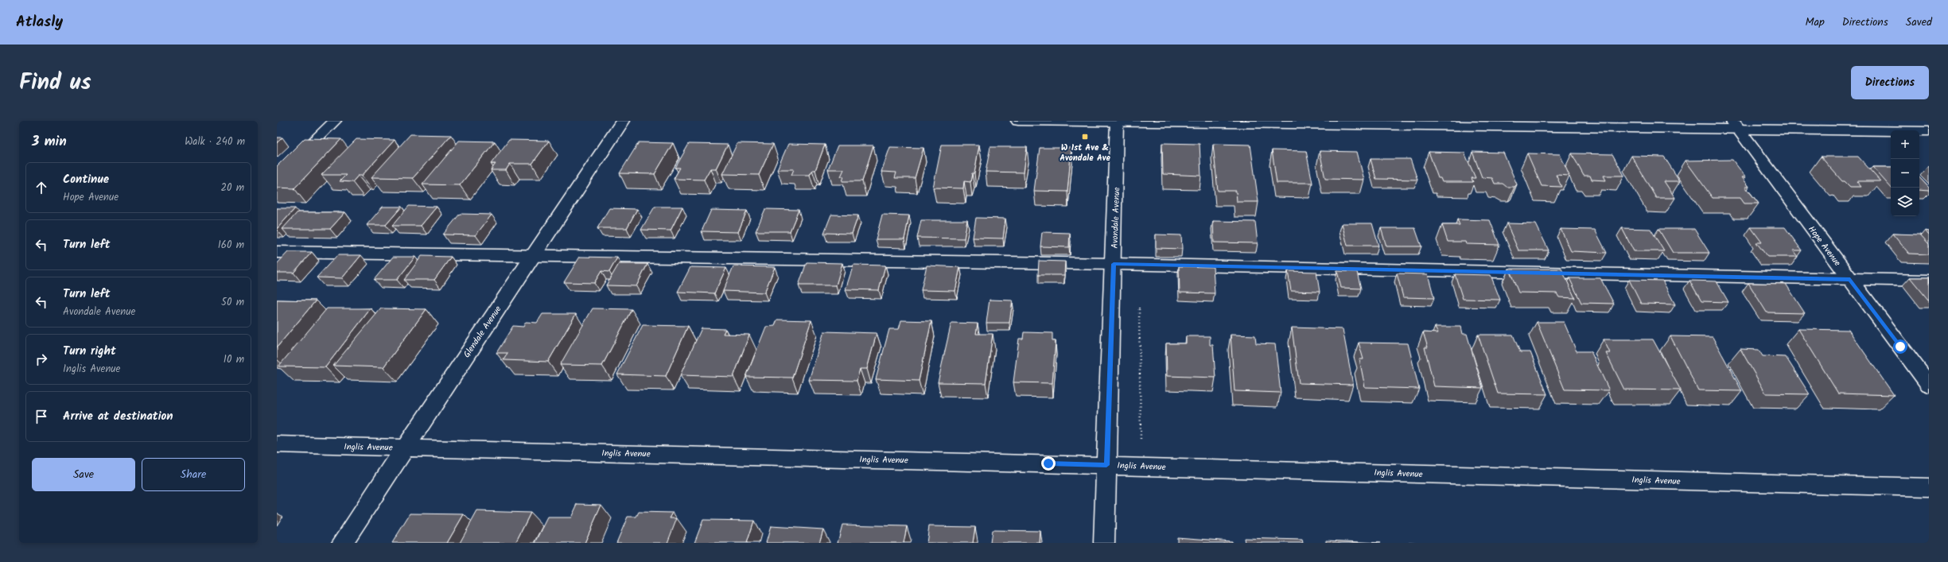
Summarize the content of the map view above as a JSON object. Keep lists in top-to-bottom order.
{
  "streets": {
    "street": [
      "Avondale Avenue",
      "Hope Avenue",
      "Glendale Avenue",
      "Inglis Avenue"
    ]
  },
  "crossings": [
    ["Avondale Avenue", "Inglis Avenue"],
    ["Glendale Avenue", "Inglis Avenue"]
  ],
  "places": {
    "transit": ["W 1st Ave & Avondale Ave"]
  },
  "page": {
    "header": "Atlasly",
    "nav": ["Map", "Directions", "Saved"],
    "title": "Find us",
    "buttons": [
      "Directions",
      ["Save", "Share"]
    ],
    "heading": ["3 min", "Walk · 240 m"],
    "map_buttons": ["+", "−"],
    "list": [
      ["Continue", "Hope Avenue", "20 m"],
      ["Turn left", "160 m"],
      ["Turn left", "Avondale Avenue", "50 m"],
      ["Turn right", "Inglis Avenue", "10 m"],
      "Arrive at destination"
    ]
  }
}
